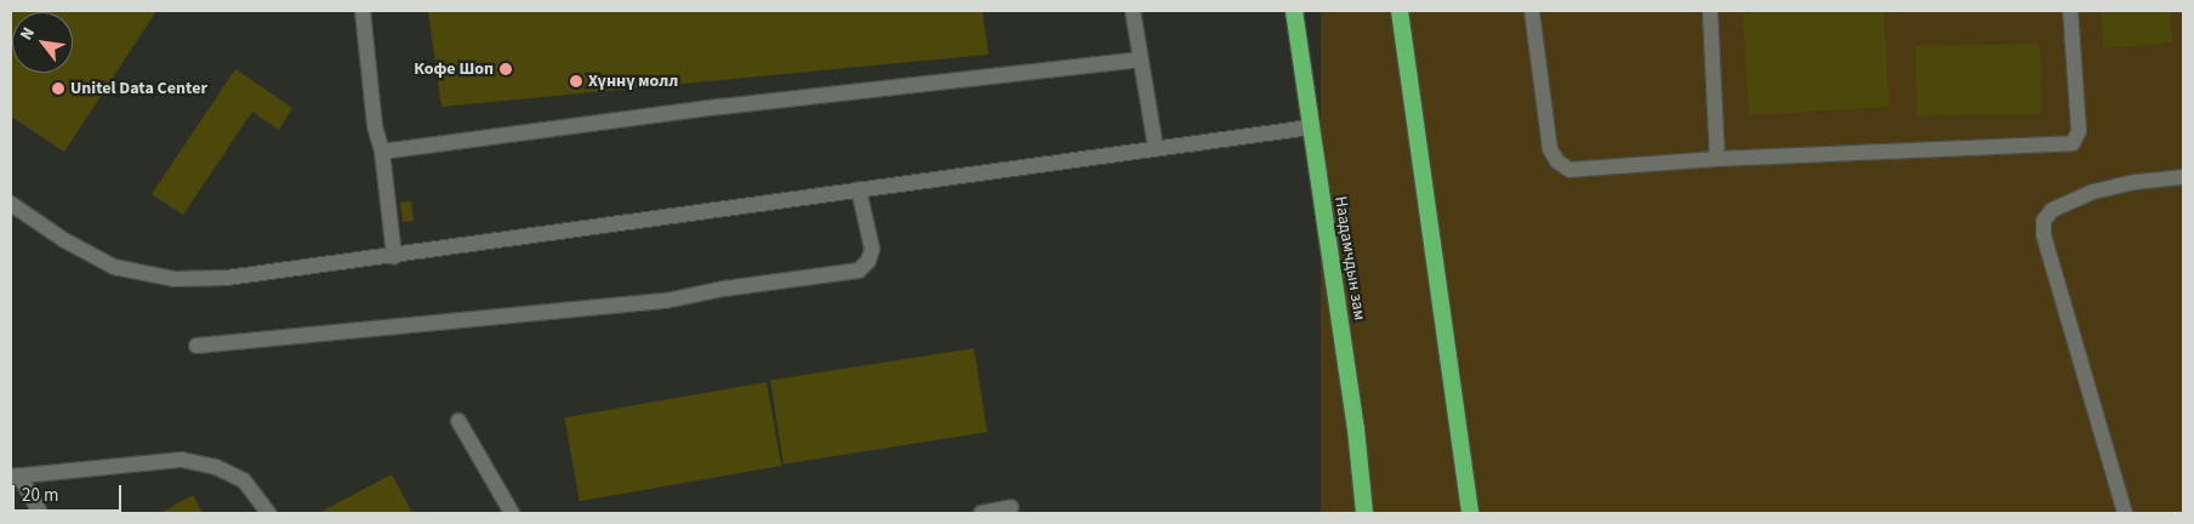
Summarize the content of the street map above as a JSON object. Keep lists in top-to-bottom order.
{
  "streets": {
    "highway": ["Наадамчдын зам"]
  },
  "places": ["Кофе Шоп", "Хүннү молл", "Unitel Data Center"],
  "scale_bar": "20 m",
  "north": "top left"
}
